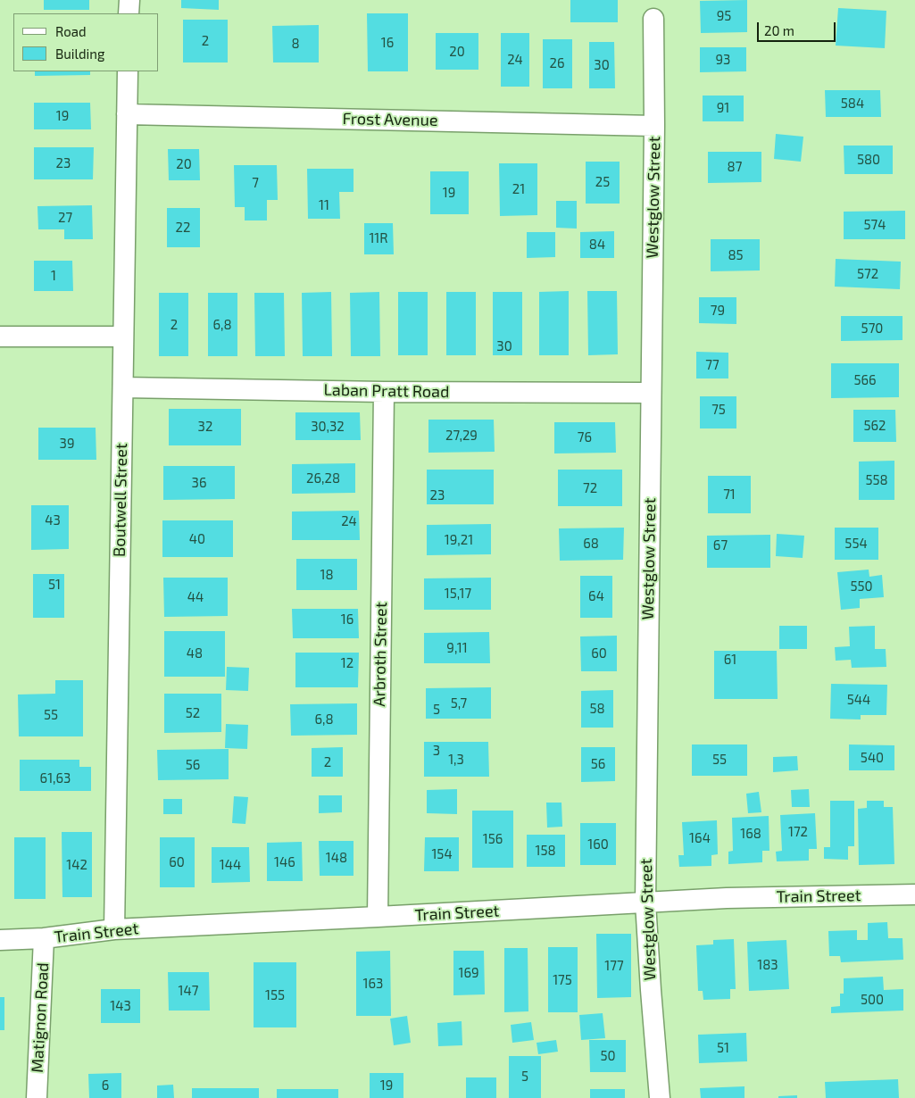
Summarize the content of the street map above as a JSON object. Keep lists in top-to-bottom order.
{
  "streets": {
    "street": [
      "Frost Avenue",
      "Westglow Street",
      "Laban Pratt Road",
      "Boutwell Street",
      "Arbroth Street",
      "Train Street",
      "Matignon Road"
    ]
  },
  "crossings": [
    ["Frost Avenue", "Westglow Street"],
    ["Frost Avenue", "Boutwell Street"],
    ["Westglow Street", "Laban Pratt Road"],
    ["Westglow Street", "Train Street"],
    ["Laban Pratt Road", "Boutwell Street"],
    ["Laban Pratt Road", "Arbroth Street"],
    ["Boutwell Street", "Train Street"],
    ["Arbroth Street", "Train Street"],
    ["Train Street", "Matignon Road"]
  ],
  "house_numbers": [
    "95",
    "2",
    "16",
    "8",
    "20",
    "24",
    "93",
    "26",
    "30",
    "584",
    "91",
    "19",
    "580",
    "23",
    "20",
    "87",
    "25",
    "7",
    "21",
    "19",
    "11",
    "27",
    "574",
    "22",
    "11R",
    "84",
    "85",
    "572",
    "1",
    "79",
    "2",
    "6,8",
    "570",
    "30",
    "77",
    "566",
    "75",
    "562",
    "32",
    "30,32",
    "27,29",
    "76",
    "39",
    "26,28",
    "558",
    "36",
    "72",
    "71",
    "23",
    "43",
    "24",
    "40",
    "19,21",
    "68",
    "554",
    "67",
    "18",
    "51",
    "550",
    "15,17",
    "64",
    "44",
    "16",
    "9,11",
    "48",
    "60",
    "61",
    "12",
    "544",
    "5,7",
    "58",
    "5",
    "52",
    "55",
    "6,8",
    "3",
    "540",
    "1,3",
    "55",
    "2",
    "56",
    "56",
    "61,63",
    "172",
    "168",
    "164",
    "156",
    "160",
    "158",
    "154",
    "148",
    "60",
    "146",
    "142",
    "144",
    "183",
    "177",
    "169",
    "175",
    "163",
    "147",
    "155",
    "500",
    "143",
    "51",
    "50",
    "5",
    "6",
    "19"
  ],
  "legend": ["Road", "Building"],
  "scale_bar": "20 m"
}
